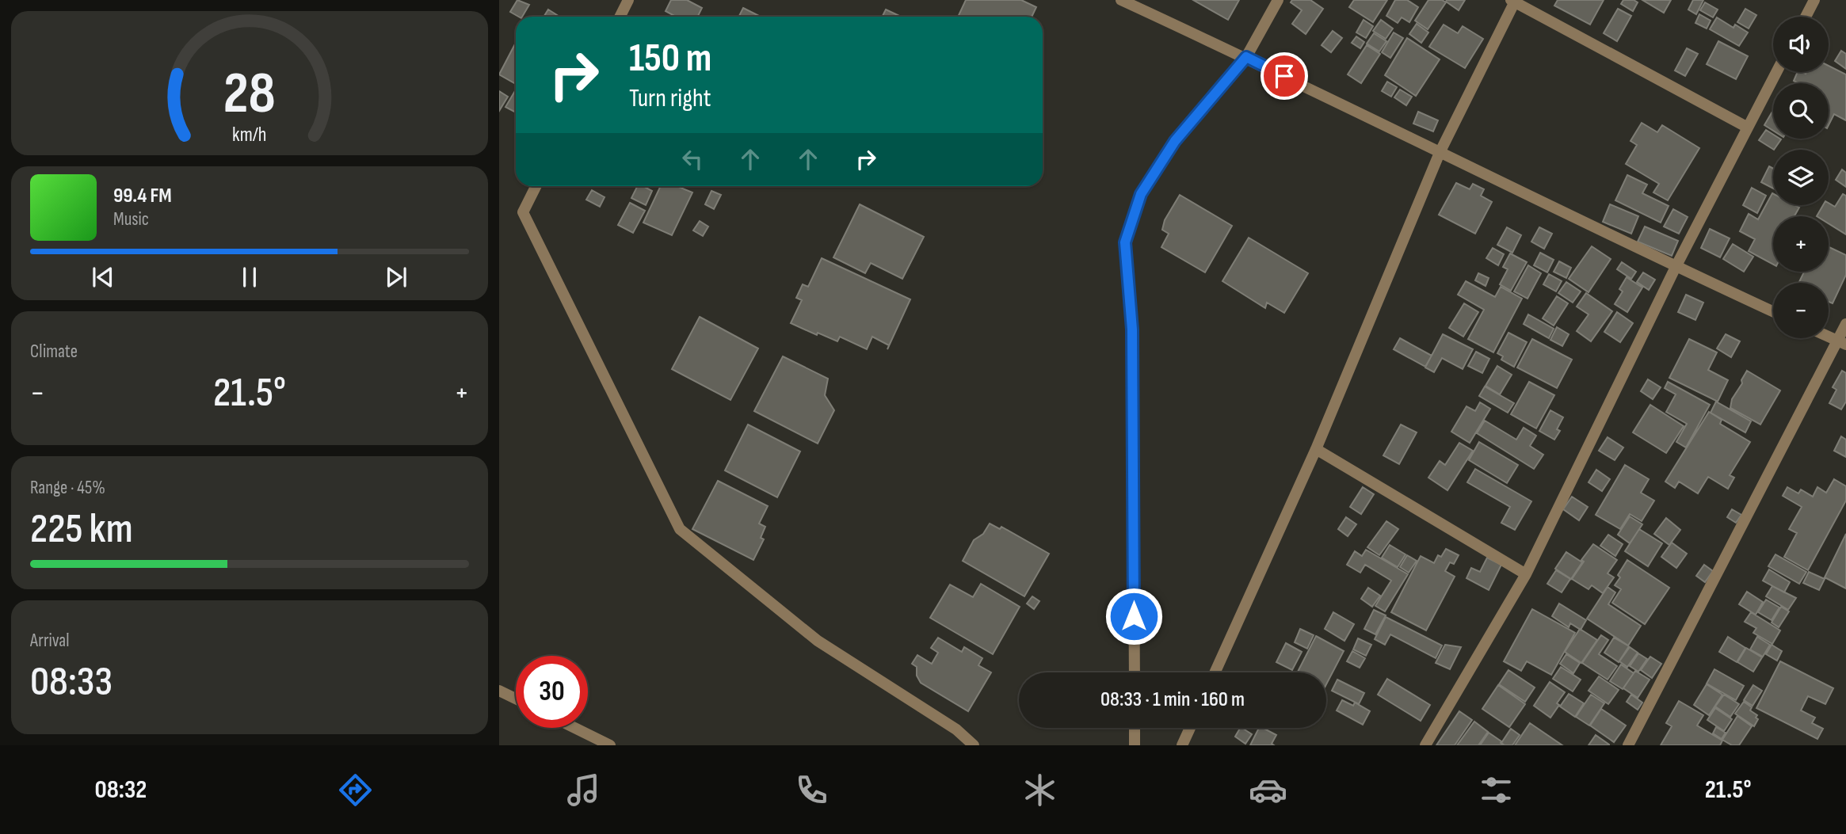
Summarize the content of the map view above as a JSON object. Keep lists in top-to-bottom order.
{
  "page": {
    "map_buttons": ["+", "−"],
    "turn": ["150 m", "Turn right"],
    "song": ["99.4 FM", "Music"],
    "tile": [
      "Climate",
      ["Range · 45%", "225 km"],
      ["Arrival", "08:33"]
    ],
    "heat": ["−", "21.5°", "+"],
    "limit": "30",
    "trip": "08:33 · 1 min · 160 m",
    "tabs": ["08:32", "21.5°"],
    "gauge": ["28", "km/h"]
  }
}
